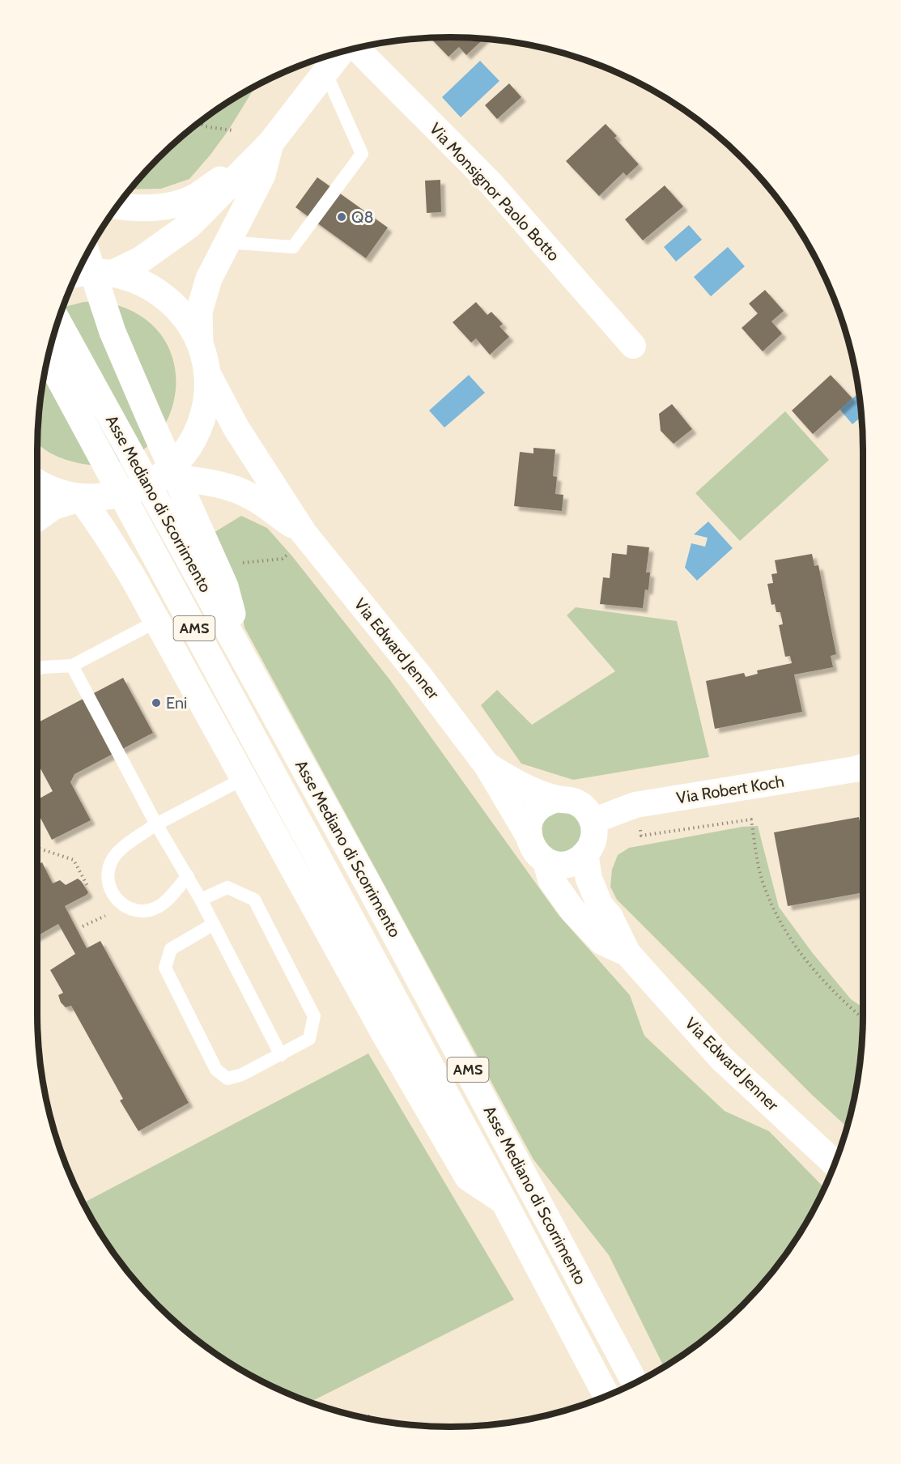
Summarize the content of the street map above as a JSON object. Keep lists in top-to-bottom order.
{
  "streets": {
    "main road": ["Asse Mediano di Scorrimento", "AMS", "Via Edward Jenner"],
    "street": ["Via Monsignor Paolo Botto", "Via Robert Koch"]
  },
  "crossings": [
    ["Via Edward Jenner", "Via Robert Koch"]
  ],
  "places": ["Q8", "Eni"]
}
